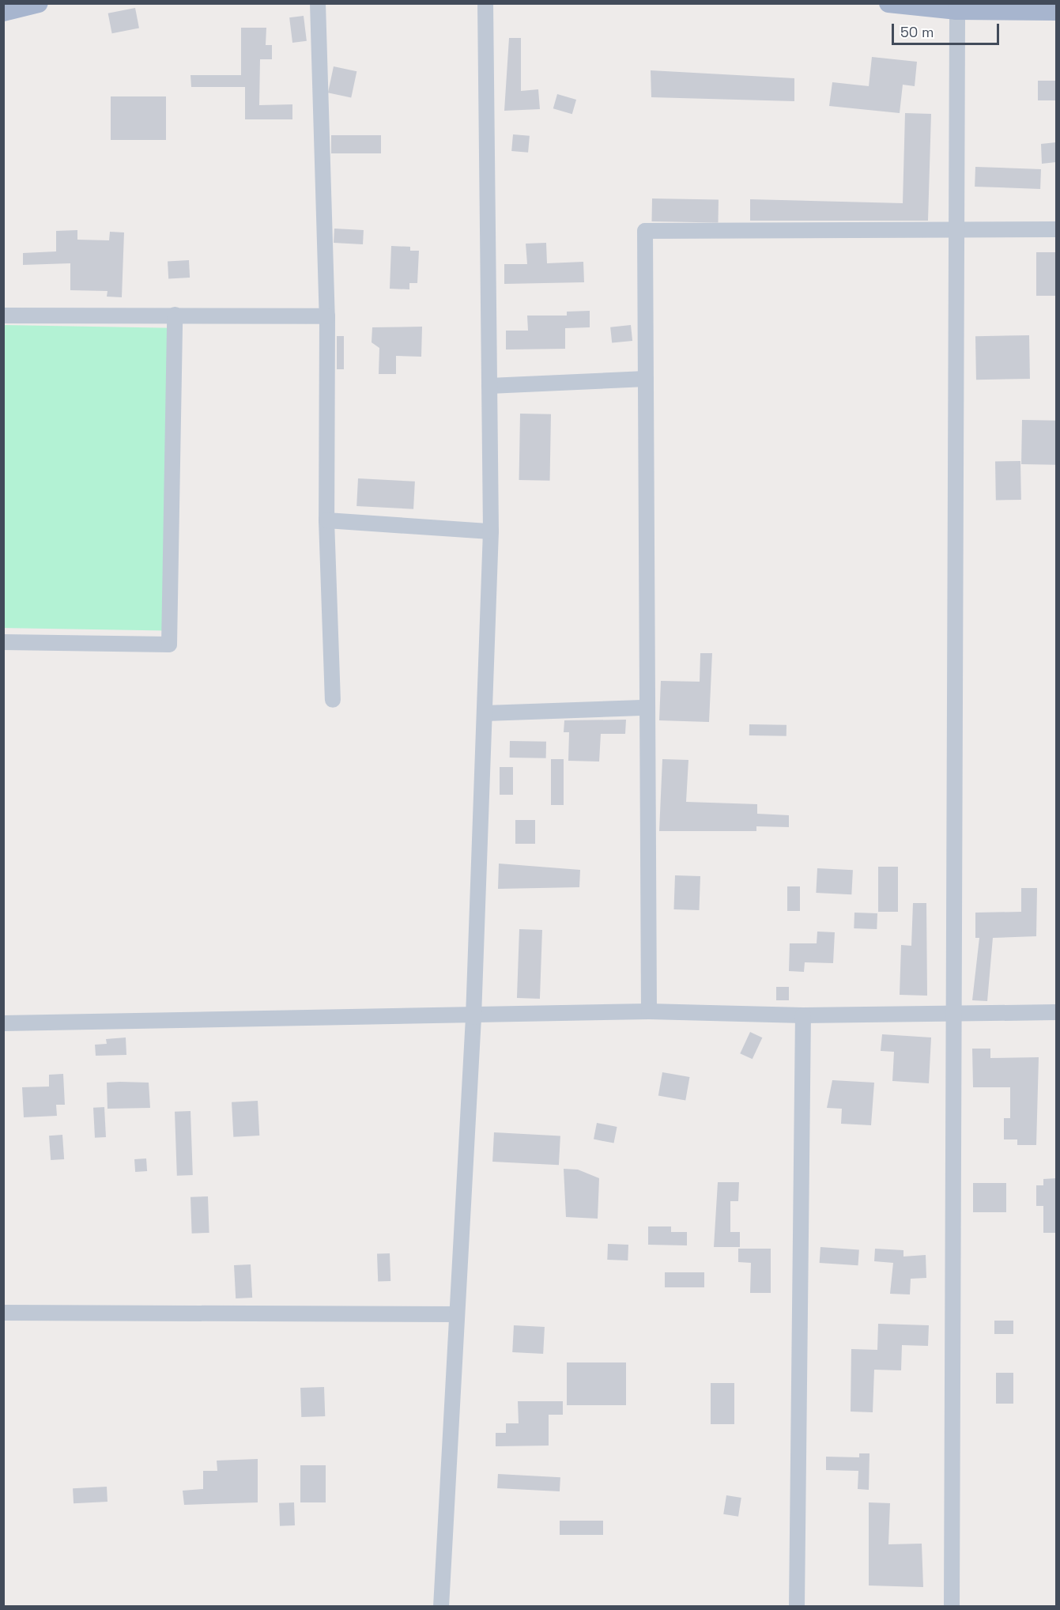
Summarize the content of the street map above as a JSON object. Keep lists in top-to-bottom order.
{
  "scale_bar": "50 m"
}
